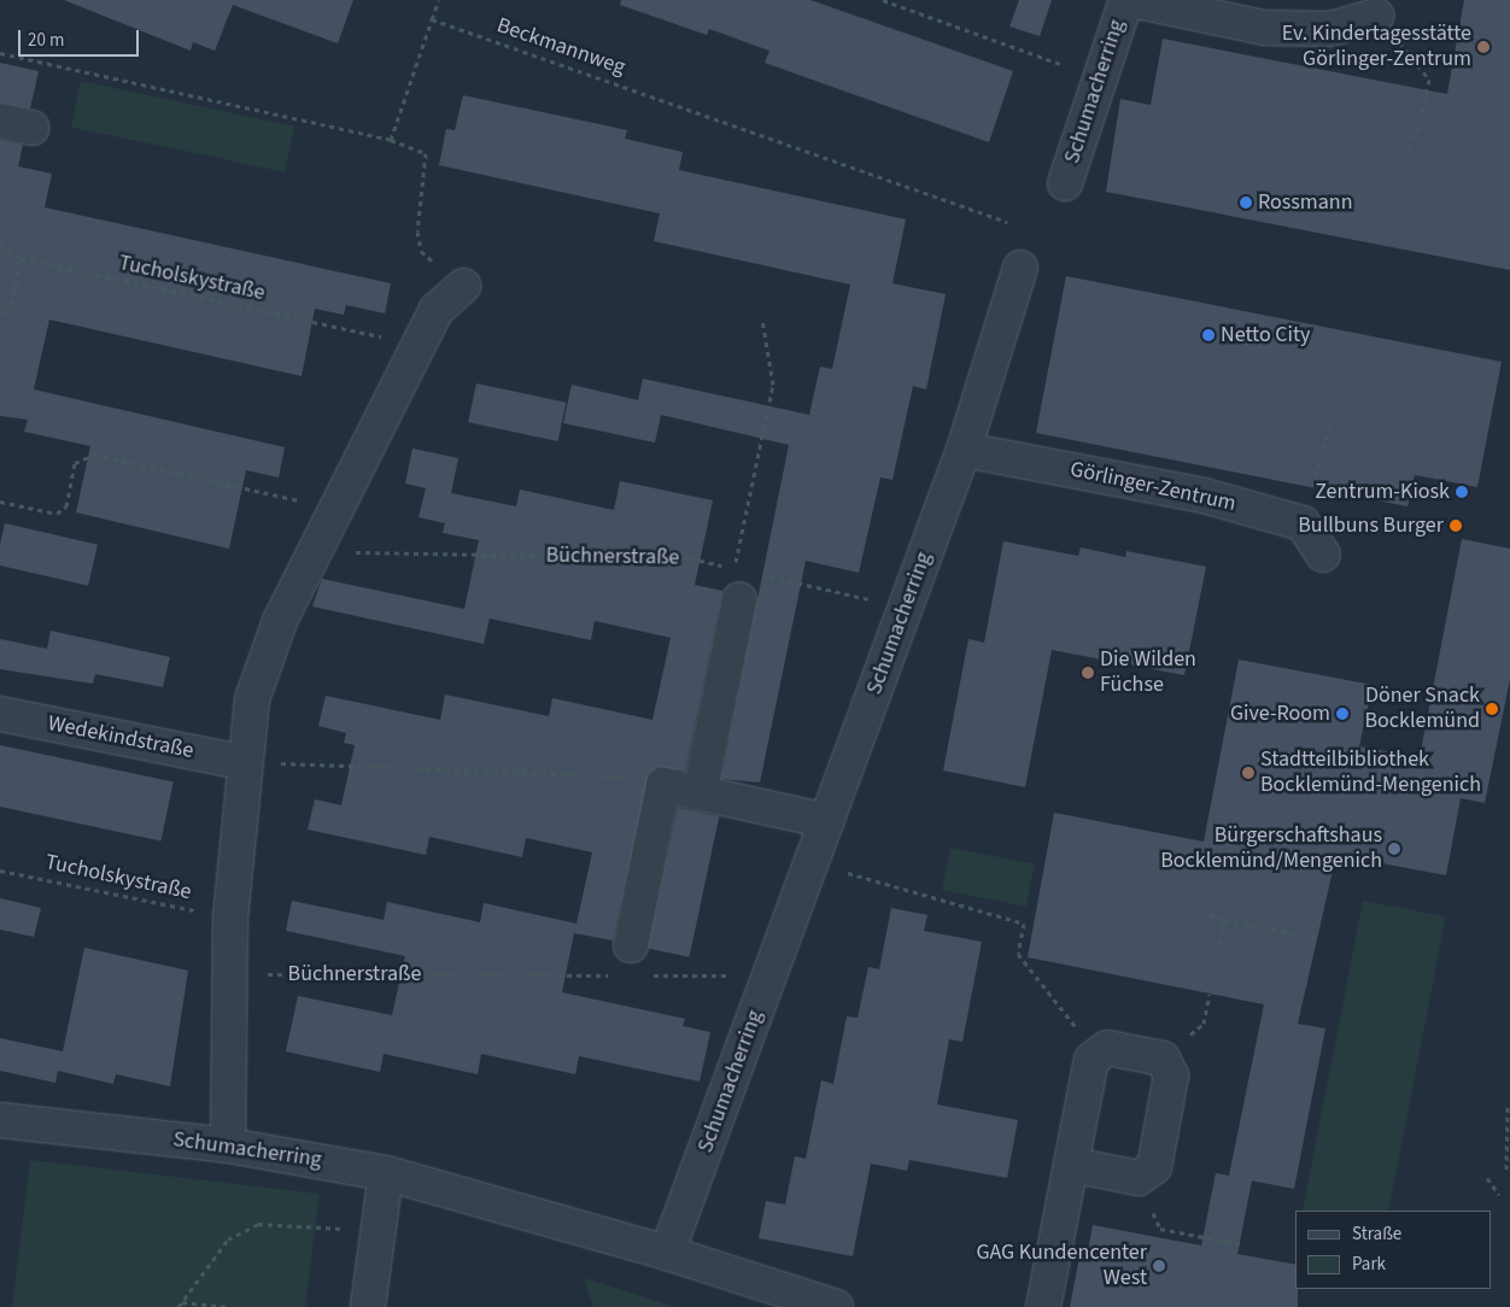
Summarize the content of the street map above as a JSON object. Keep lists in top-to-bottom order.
{
  "streets": {
    "street": ["Schumacherring", "Görlinger-Zentrum", "Wedekindstraße"],
    "path": ["Beckmannweg", "Tucholskystraße", "Büchnerstraße"]
  },
  "crossings": [
    ["Schumacherring", "Görlinger-Zentrum"],
    ["Schumacherring", "Büchnerstraße"]
  ],
  "places": [
    "Ev. Kindertagesstätte Görlinger-Zentrum",
    "Rossmann",
    "Netto City",
    "Zentrum-Kiosk",
    "Bullbuns Burger",
    "Die Wilden Füchse",
    "Döner Snack Bocklemünd",
    "Give-Room",
    "Stadtteilbibliothek Bocklemünd-Mengenich",
    "Bürgerschaftshaus Bocklemünd/Mengenich",
    "GAG Kundencenter West"
  ],
  "legend": ["Straße", "Park"],
  "scale_bar": "20 m"
}
